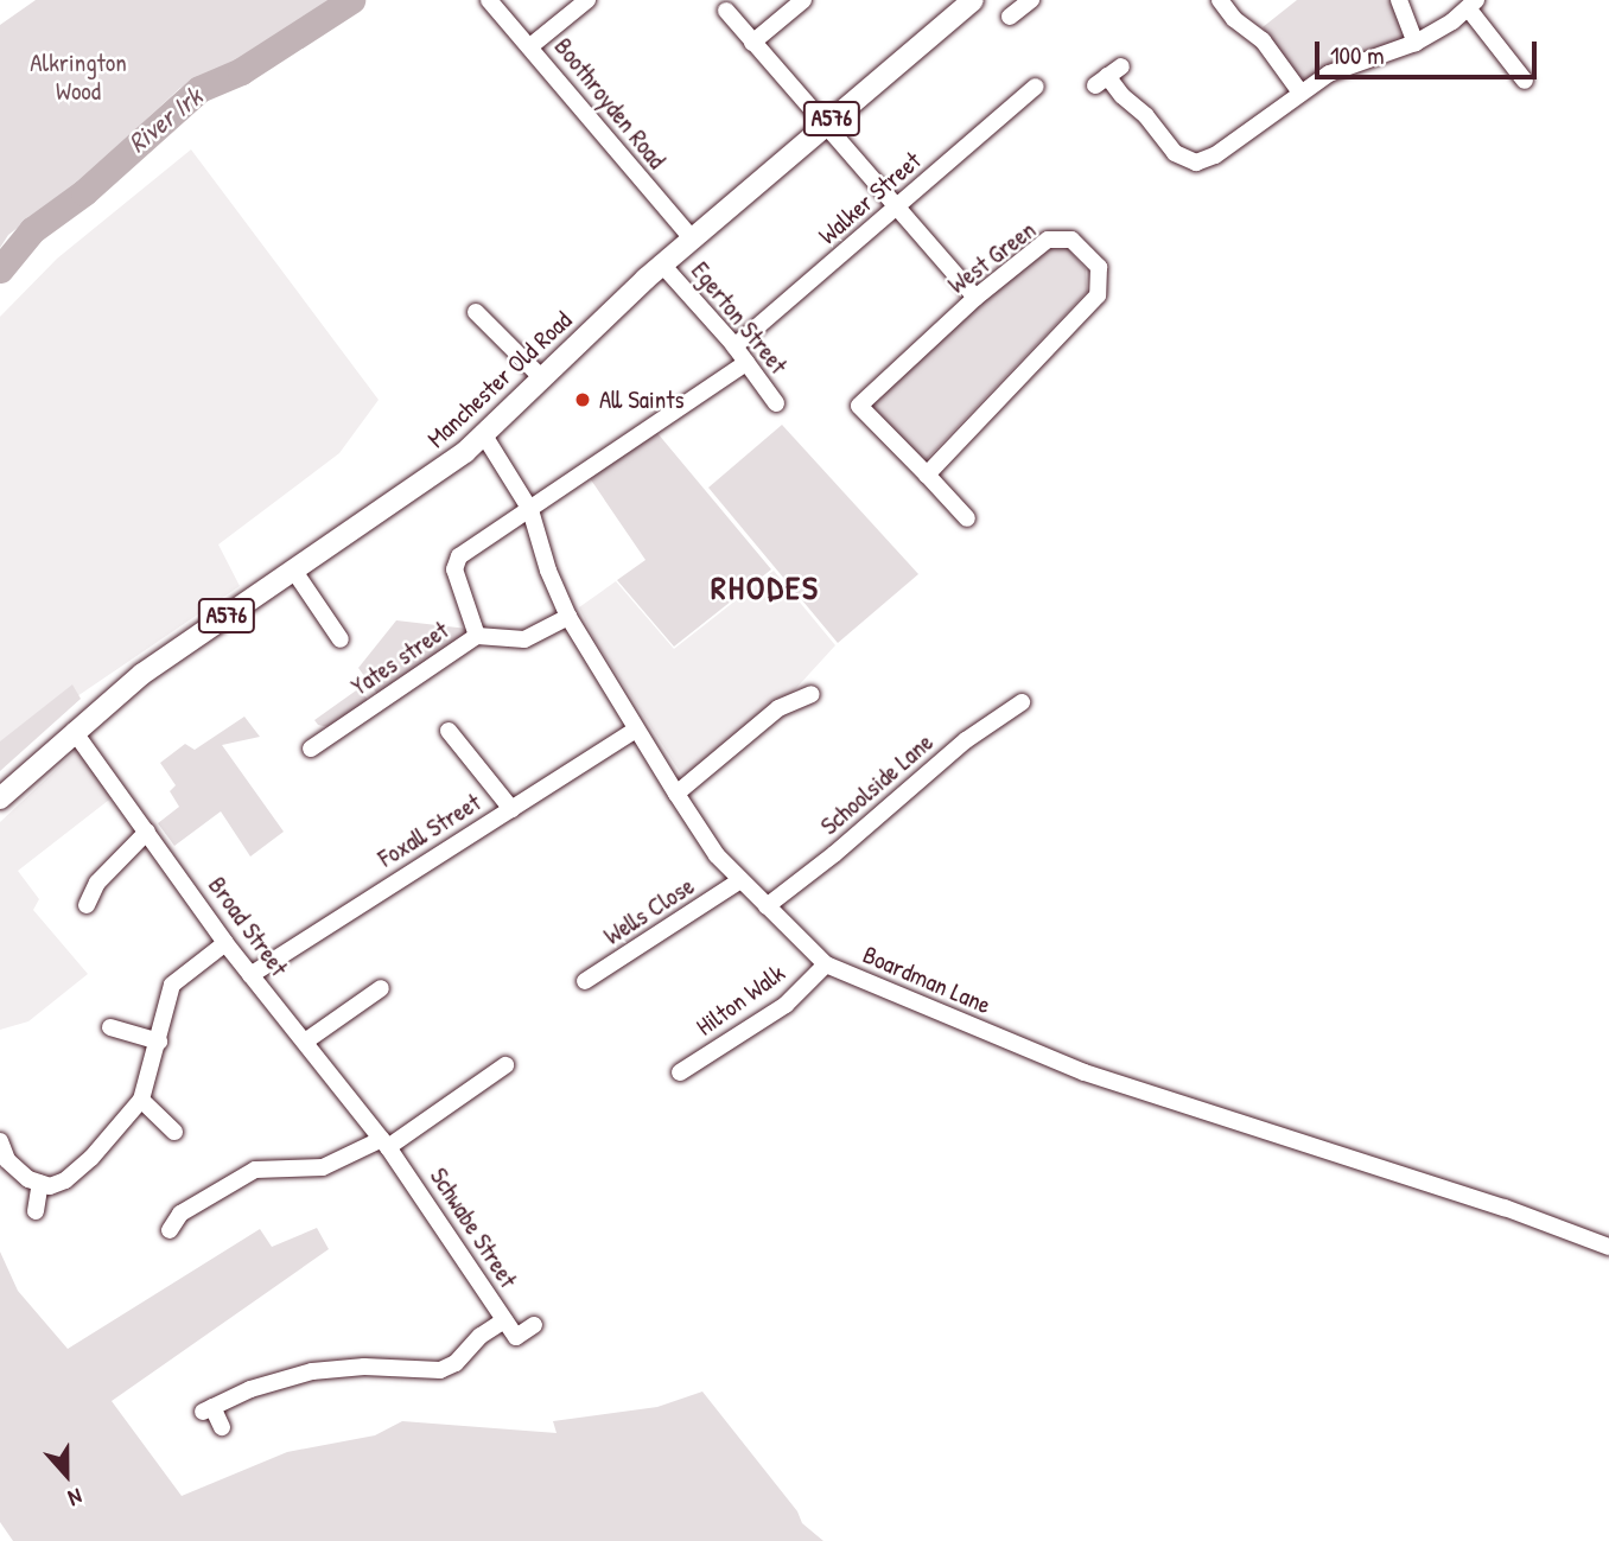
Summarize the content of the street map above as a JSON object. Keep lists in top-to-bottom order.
{
  "streets": {
    "main road": ["A576", "Manchester Old Road"],
    "street": [
      "Boothroyden Road",
      "Walker Street",
      "West Green",
      "Egerton Street",
      "Yates street",
      "Schoolside Lane",
      "Foxall Street",
      "Wells Close",
      "Broad Street",
      "Boardman Lane",
      "Hilton Walk",
      "Schwabe Street"
    ]
  },
  "crossings": [
    ["Boothroyden Road", "Manchester Old Road"],
    ["Walker Street", "Egerton Street"],
    ["Egerton Street", "Manchester Old Road"],
    ["Manchester Old Road", "Broad Street"],
    ["Manchester Old Road", "Boardman Lane"],
    ["Yates street", "Boardman Lane"],
    ["Schoolside Lane", "Boardman Lane"],
    ["Foxall Street", "Broad Street"],
    ["Foxall Street", "Boardman Lane"],
    ["Wells Close", "Boardman Lane"],
    ["Broad Street", "Schwabe Street"],
    ["Boardman Lane", "Hilton Walk"]
  ],
  "districts": ["RHODES"],
  "water": ["River Irk"],
  "parks": ["Alkrington Wood"],
  "places": ["All Saints"],
  "scale_bar": "100 m",
  "north": "bottom"
}
